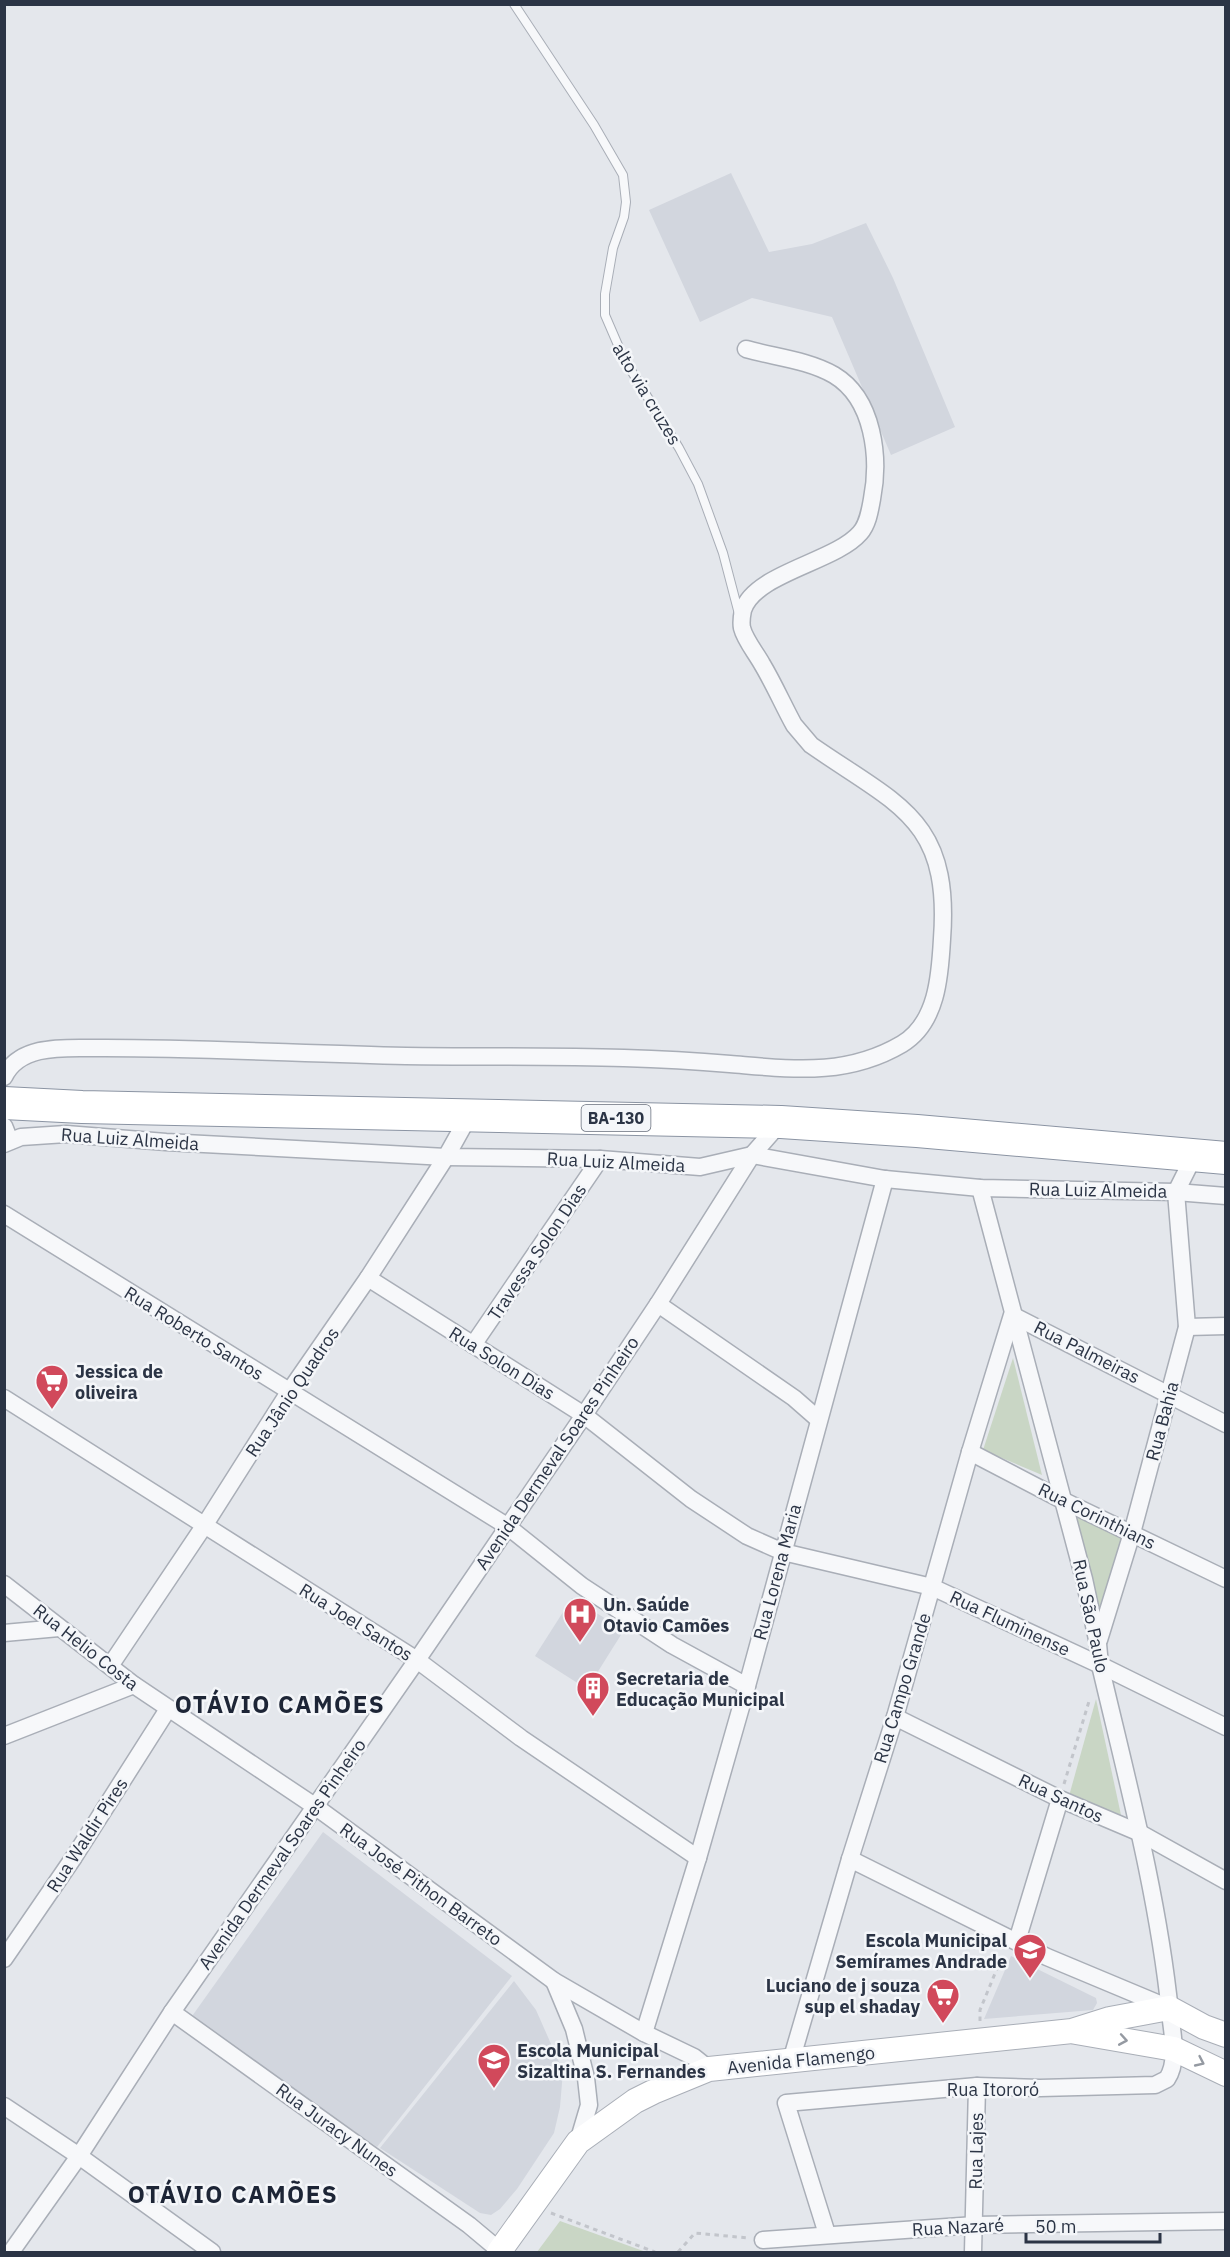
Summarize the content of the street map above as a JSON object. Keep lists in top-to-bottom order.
{
  "streets": {
    "highway": ["BA-130"],
    "street": [
      "Rua Luiz Almeida",
      "Travessa Solon Dias",
      "Rua Roberto Santos",
      "Rua Palmeiras",
      "Rua Solon Dias",
      "Rua Jânio Quadros",
      "Rua Bahia",
      "Avenida Dermeval Soares Pinheiro",
      "Rua Corinthians",
      "Rua Lorena Maria",
      "Rua São Paulo",
      "Rua Joel Santos",
      "Rua Fluminense",
      "Rua Helio Costa",
      "Rua Campo Grande",
      "Rua Santos",
      "Rua Waldir Pires",
      "Rua José Pithon Barreto",
      "Avenida Flamengo",
      "Rua Itororó",
      "Rua Juracy Nunes",
      "Rua Lajes",
      "Rua Nazaré"
    ],
    "lane": ["alto via cruzes"]
  },
  "crossings": [
    ["BA-130", "Rua Jânio Quadros"],
    ["BA-130", "Avenida Dermeval Soares Pinheiro"],
    ["Rua Luiz Almeida", "Travessa Solon Dias"],
    ["Rua Luiz Almeida", "Rua Jânio Quadros"],
    ["Rua Luiz Almeida", "Rua Bahia"],
    ["Rua Luiz Almeida", "Avenida Dermeval Soares Pinheiro"],
    ["Rua Luiz Almeida", "Rua Lorena Maria"],
    ["Rua Luiz Almeida", "Rua São Paulo"],
    ["Travessa Solon Dias", "Rua Solon Dias"],
    ["Rua Roberto Santos", "Rua Jânio Quadros"],
    ["Rua Roberto Santos", "Avenida Dermeval Soares Pinheiro"],
    ["Rua Roberto Santos", "Rua Lorena Maria"],
    ["Rua Palmeiras", "Rua Bahia"],
    ["Rua Palmeiras", "Rua São Paulo"],
    ["Rua Palmeiras", "Rua Campo Grande"],
    ["Rua Solon Dias", "Rua Jânio Quadros"],
    ["Rua Solon Dias", "Avenida Dermeval Soares Pinheiro"],
    ["Rua Solon Dias", "Rua Lorena Maria"],
    ["Rua Solon Dias", "Rua Fluminense"],
    ["Rua Jânio Quadros", "Rua Joel Santos"],
    ["Rua Jânio Quadros", "Rua Helio Costa"],
    ["Rua Bahia", "Rua Corinthians"],
    ["Rua Bahia", "Rua São Paulo"],
    ["Avenida Dermeval Soares Pinheiro", "Rua Joel Santos"],
    ["Avenida Dermeval Soares Pinheiro", "Rua José Pithon Barreto"],
    ["Avenida Dermeval Soares Pinheiro", "Rua Juracy Nunes"],
    ["Rua Corinthians", "Rua São Paulo"],
    ["Rua Corinthians", "Rua Campo Grande"],
    ["Rua Lorena Maria", "Rua Joel Santos"],
    ["Rua Lorena Maria", "Rua Fluminense"],
    ["Rua Lorena Maria", "Rua José Pithon Barreto"],
    ["Rua São Paulo", "Rua Fluminense"],
    ["Rua São Paulo", "Rua Campo Grande"],
    ["Rua São Paulo", "Rua Santos"],
    ["Rua São Paulo", "Avenida Flamengo"],
    ["Rua São Paulo", "Rua Itororó"],
    ["Rua Fluminense", "Rua Campo Grande"],
    ["Rua Helio Costa", "Rua Waldir Pires"],
    ["Rua Helio Costa", "Rua José Pithon Barreto"],
    ["Rua Campo Grande", "Rua Santos"],
    ["Rua Campo Grande", "Avenida Flamengo"],
    ["Rua Waldir Pires", "Rua José Pithon Barreto"],
    ["Rua José Pithon Barreto", "Avenida Flamengo"],
    ["Avenida Flamengo", "Rua Itororó"],
    ["Avenida Flamengo", "Rua Juracy Nunes"],
    ["Rua Itororó", "Rua Lajes"],
    ["Rua Itororó", "Rua Nazaré"],
    ["Rua Lajes", "Rua Nazaré"]
  ],
  "districts": ["OTÁVIO CAMÕES", "OTÁVIO CAMÕES"],
  "places": {
    "supermarket": ["Jessica de oliveira", "Luciano de j souza sup el shaday"],
    "hospital": ["Un. Saúde Otavio Camões"],
    "building": ["Secretaria de Educação Municipal"],
    "school or university": ["Escola Municipal Semírames Andrade", "Escola Municipal Sizaltina S. Fernandes"]
  },
  "scale_bar": "50 m"
}
